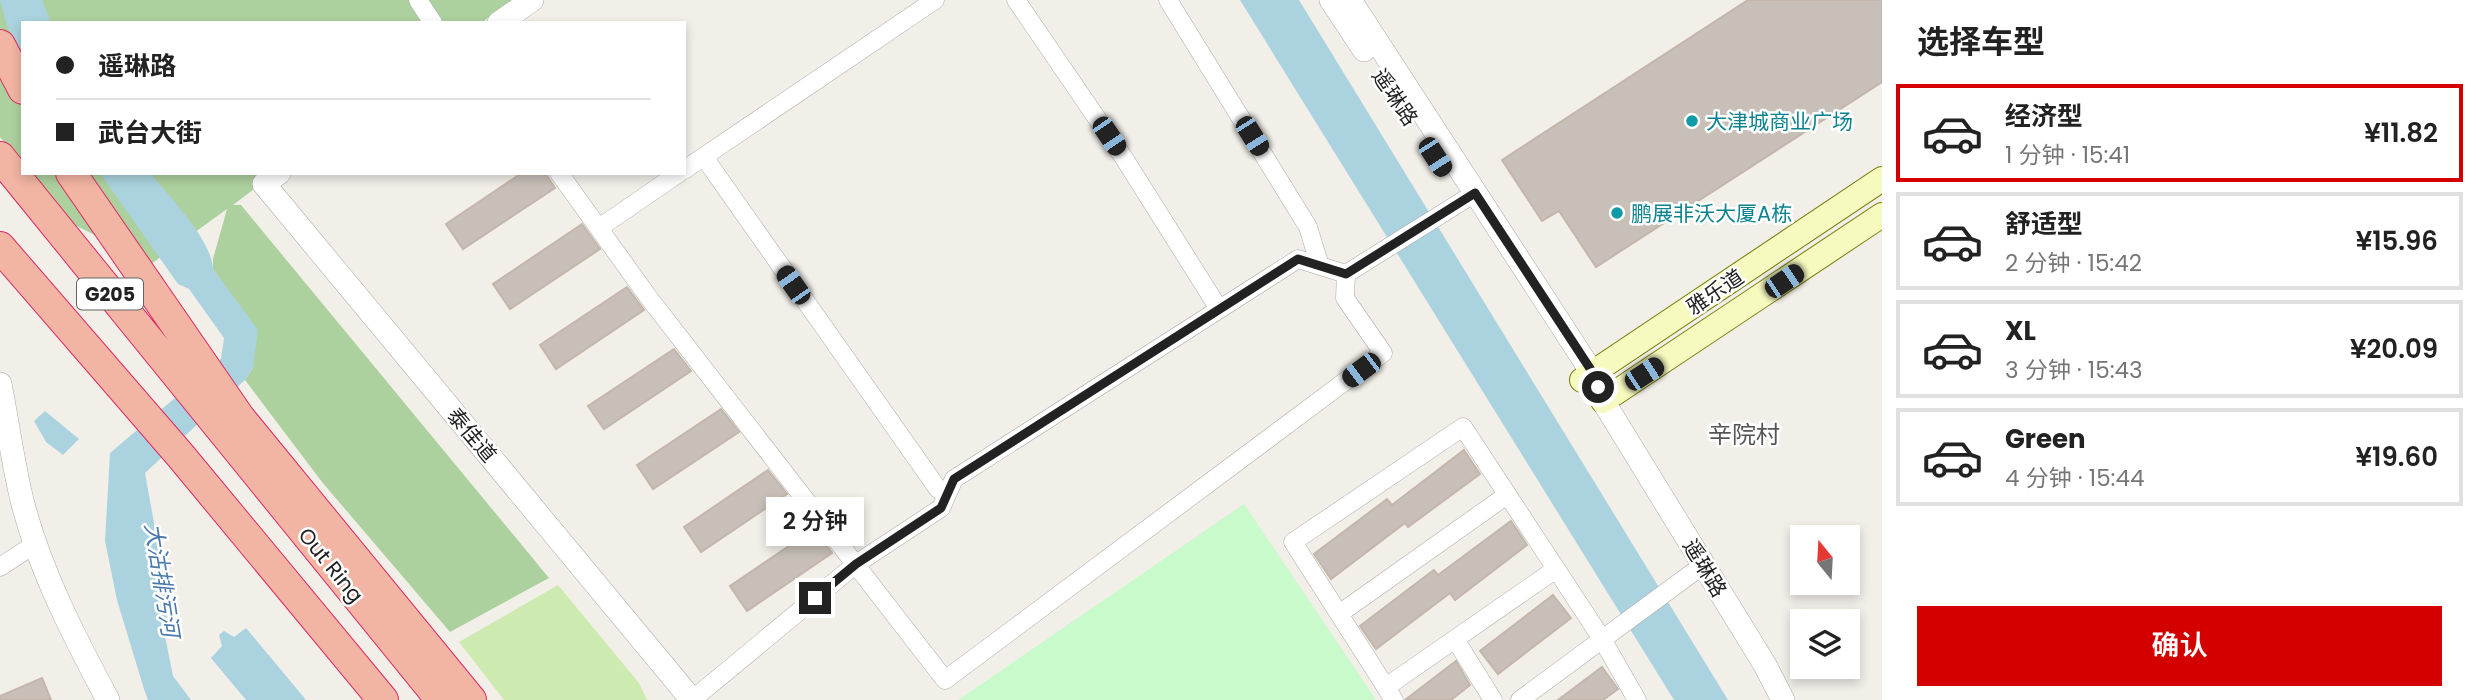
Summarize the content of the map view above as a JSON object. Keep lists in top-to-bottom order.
{
  "streets": {
    "highway": ["G205", "Out Ring"],
    "main road": ["雅乐道"],
    "street": ["遥琳路", "泰佳道"]
  },
  "crossings": [
    ["遥琳路", "雅乐道"],
    ["G205", "Out Ring"]
  ],
  "districts": ["辛院村"],
  "water": ["大沽排污河"],
  "places": ["大津城商业广场", "鹏展非沃大厦A栋"],
  "north": "top",
  "page": {
    "heading": "选择车型",
    "banner": ["遥琳路", "武台大街"],
    "list": [
      {
        "name": "经济型",
        "note": "1 分钟 · 15:41",
        "value": "¥11.82"
      },
      {
        "name": "舒适型",
        "note": "2 分钟 · 15:42",
        "value": "¥15.96"
      },
      {
        "name": "XL",
        "note": "3 分钟 · 15:43",
        "value": "¥20.09"
      },
      {
        "name": "Green",
        "note": "4 分钟 · 15:44",
        "value": "¥19.60"
      }
    ],
    "bubble": "2 分钟",
    "buttons": "确认"
  }
}
